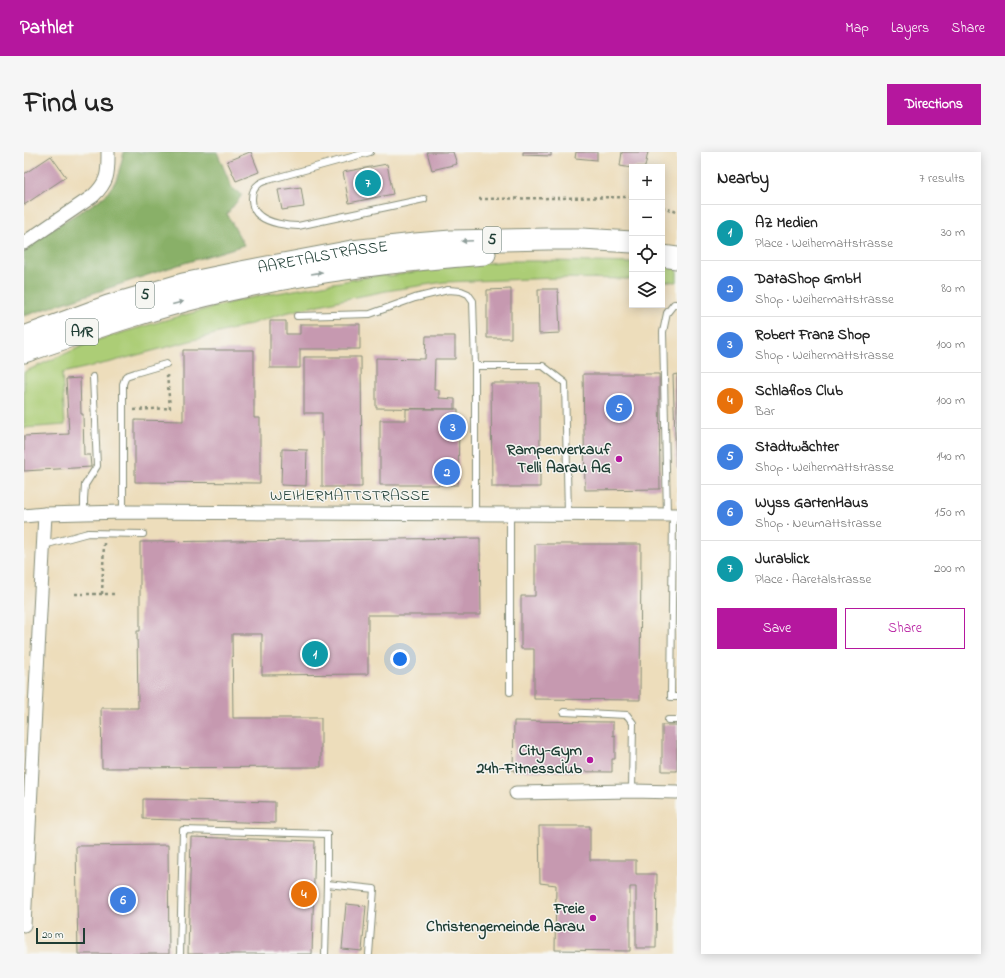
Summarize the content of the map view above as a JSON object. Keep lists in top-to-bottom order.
{
  "streets": {
    "main road": ["5", "AARETALSTRASSE", "A1R"],
    "street": ["WEIHERMATTSTRASSE"]
  },
  "crossings": [
    ["5", "AARETALSTRASSE"]
  ],
  "places": ["Rampenverkauf Telli Aarau AG", "City-Gym 24h-Fitnessclub", "Freie Christengemeinde Aarau"],
  "scale_bar": "20 m",
  "page": {
    "header": "Pathlet",
    "nav": ["Map", "Layers", "Share"],
    "title": "Find us",
    "buttons": [
      "Directions",
      ["Save", "Share"]
    ],
    "heading": ["Nearby", "7 results"],
    "map_buttons": ["+", "−"],
    "pins": [
      "7",
      "5",
      "3",
      "2",
      "1",
      "4",
      "6"
    ],
    "list": [
      {
        "mark": "1",
        "name": "AZ Medien",
        "note": "Place · Weihermattstrasse",
        "value": "30 m"
      },
      {
        "mark": "2",
        "name": "DataShop GmbH",
        "note": "Shop · Weihermattstrasse",
        "value": "80 m"
      },
      {
        "mark": "3",
        "name": "Robert Franz Shop",
        "note": "Shop · Weihermattstrasse",
        "value": "100 m"
      },
      {
        "mark": "4",
        "name": "Schlaflos Club",
        "note": "Bar",
        "value": "100 m"
      },
      {
        "mark": "5",
        "name": "Stadtwächter",
        "note": "Shop · Weihermattstrasse",
        "value": "140 m"
      },
      {
        "mark": "6",
        "name": "Wyss GartenHaus",
        "note": "Shop · Neumattstrasse",
        "value": "150 m"
      },
      {
        "mark": "7",
        "name": "Jurablick",
        "note": "Place · Aaretalstrasse",
        "value": "200 m"
      }
    ],
    "scale": "20 m"
  }
}
